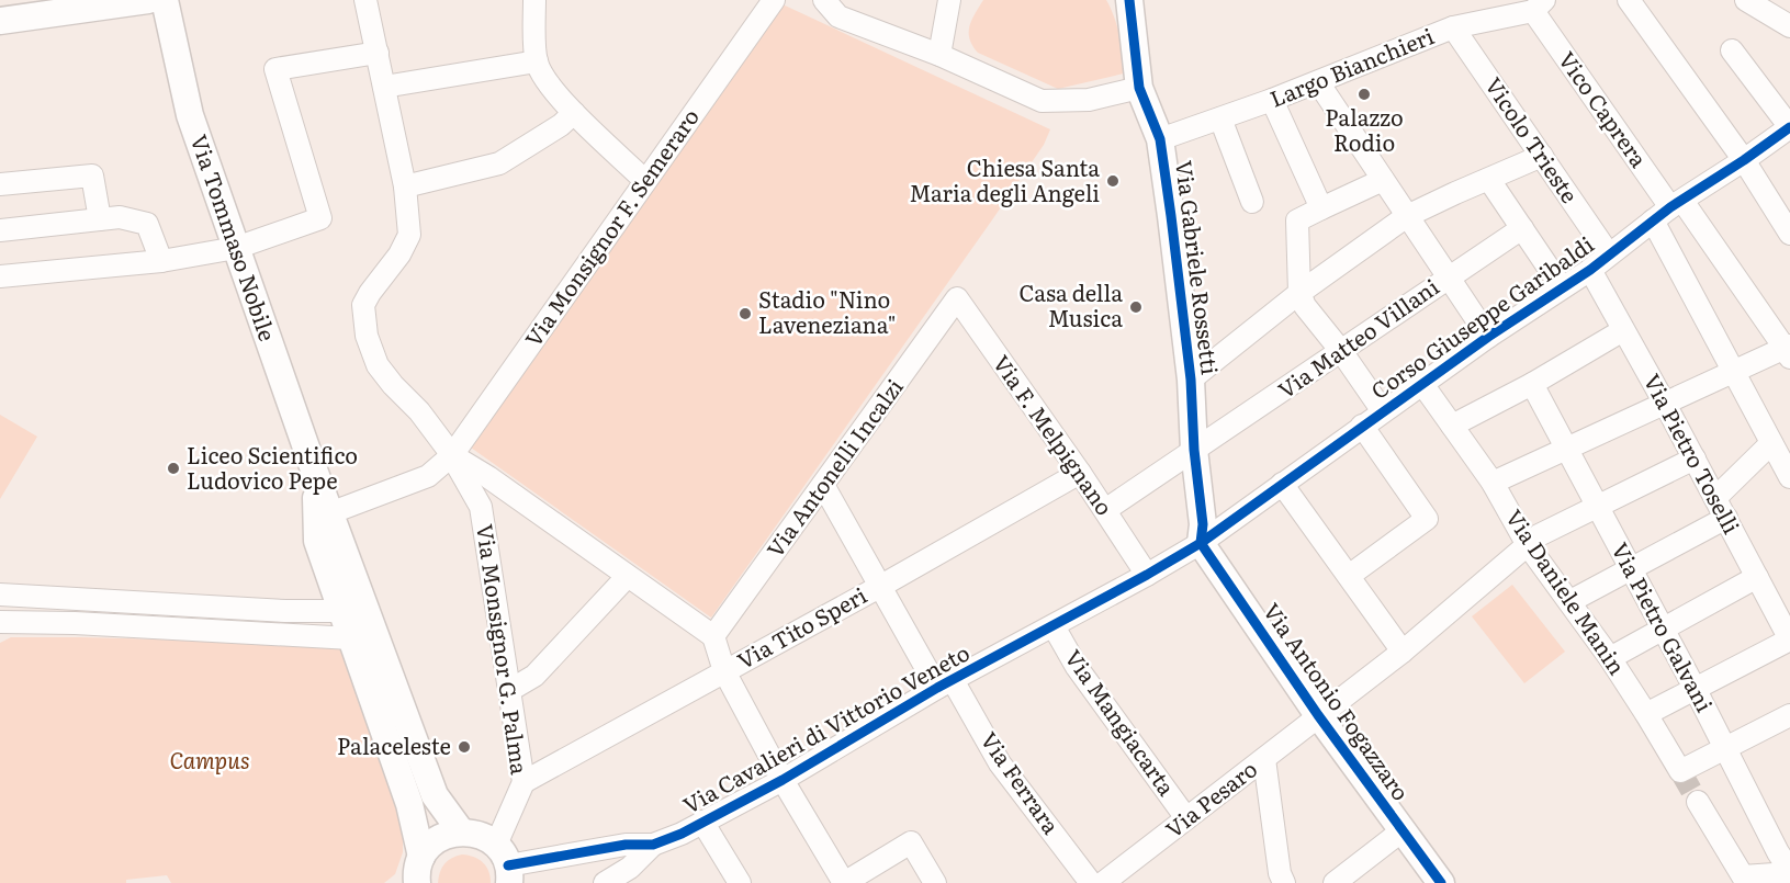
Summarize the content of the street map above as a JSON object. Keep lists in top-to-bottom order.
{
  "streets": {
    "street": [
      "Largo Bianchieri",
      "Vico Caprera",
      "Vicolo Trieste",
      "Via Monsignor F. Semeraro",
      "Via Tommaso Nobile",
      "Via Gabriele Rossetti",
      "Corso Giuseppe Garibaldi",
      "Via Matteo Villani",
      "Via F. Melpignano",
      "Via Pietro Toselli",
      "Via Antonelli Incalzi",
      "Via Daniele Manin",
      "Via Pietro Galvani",
      "Via Tito Speri",
      "Via Monsignor G. Palma",
      "Via Antonio Fogazzaro",
      "Via Mangiacarta",
      "Via Cavalieri di Vittorio Veneto",
      "Via Ferrara",
      "Via Pesaro"
    ]
  },
  "crossings": [
    ["Largo Bianchieri", "Vico Caprera"],
    ["Largo Bianchieri", "Vicolo Trieste"],
    ["Largo Bianchieri", "Via Gabriele Rossetti"],
    ["Vico Caprera", "Corso Giuseppe Garibaldi"],
    ["Vicolo Trieste", "Corso Giuseppe Garibaldi"],
    ["Via Monsignor F. Semeraro", "Via Tommaso Nobile"],
    ["Via Monsignor F. Semeraro", "Via Monsignor G. Palma"],
    ["Via Gabriele Rossetti", "Corso Giuseppe Garibaldi"],
    ["Via Gabriele Rossetti", "Via Matteo Villani"],
    ["Via Gabriele Rossetti", "Via Antonio Fogazzaro"],
    ["Corso Giuseppe Garibaldi", "Via F. Melpignano"],
    ["Corso Giuseppe Garibaldi", "Via Pietro Toselli"],
    ["Corso Giuseppe Garibaldi", "Via Daniele Manin"],
    ["Corso Giuseppe Garibaldi", "Via Antonio Fogazzaro"],
    ["Corso Giuseppe Garibaldi", "Via Cavalieri di Vittorio Veneto"],
    ["Via Matteo Villani", "Via F. Melpignano"],
    ["Via F. Melpignano", "Via Antonelli Incalzi"],
    ["Via F. Melpignano", "Via Tito Speri"],
    ["Via F. Melpignano", "Via Cavalieri di Vittorio Veneto"],
    ["Via Pietro Toselli", "Via Pesaro"],
    ["Via Antonelli Incalzi", "Via Monsignor G. Palma"],
    ["Via Antonelli Incalzi", "Via Ferrara"],
    ["Via Daniele Manin", "Via Pietro Galvani"],
    ["Via Daniele Manin", "Via Pesaro"],
    ["Via Pietro Galvani", "Via Pesaro"],
    ["Via Tito Speri", "Via Monsignor G. Palma"],
    ["Via Tito Speri", "Via Ferrara"],
    ["Via Monsignor G. Palma", "Via Cavalieri di Vittorio Veneto"],
    ["Via Antonio Fogazzaro", "Via Pesaro"],
    ["Via Mangiacarta", "Via Cavalieri di Vittorio Veneto"],
    ["Via Mangiacarta", "Via Pesaro"],
    ["Via Cavalieri di Vittorio Veneto", "Via Ferrara"]
  ],
  "parks": ["Campus"],
  "places": [
    "Palazzo Rodio",
    "Chiesa Santa Maria degli Angeli",
    "Casa della Musica",
    "Stadio \"Nino Laveneziana\"",
    "Liceo Scientifico Ludovico Pepe",
    "Palaceleste"
  ]
}
